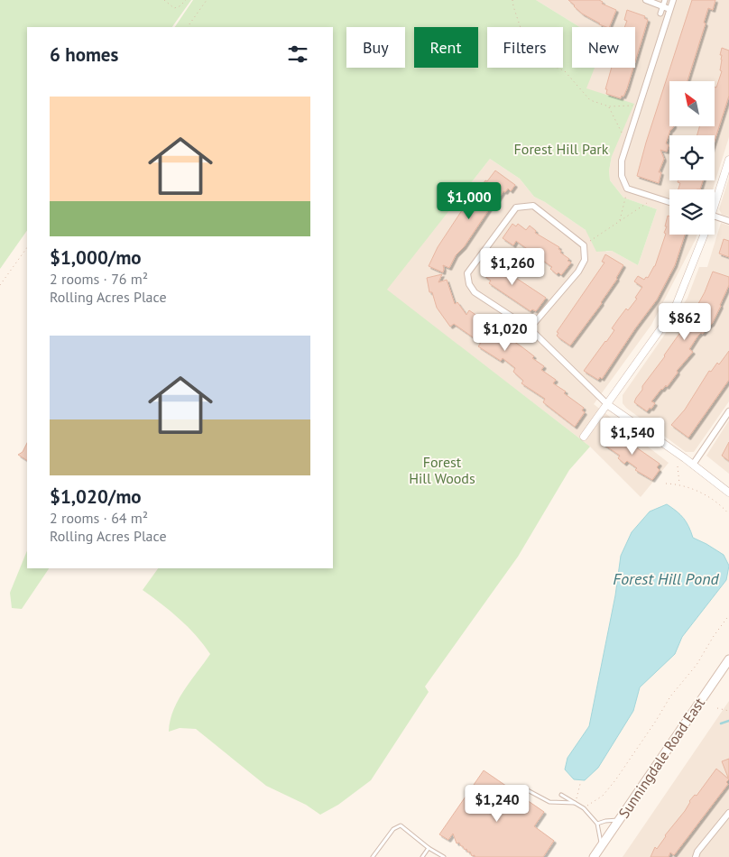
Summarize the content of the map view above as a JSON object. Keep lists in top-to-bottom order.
{
  "streets": {
    "main road": ["Sunningdale Road East"]
  },
  "water": ["Forest Hill Pond"],
  "parks": ["Forest Hill Park", "Forest Hill Woods"],
  "north": "top left",
  "page": {
    "chip": [
      "Buy",
      "Rent",
      "Filters",
      "New"
    ],
    "heading": "6 homes",
    "list": [
      {
        "name": "$1,000/mo",
        "note": "2 rooms · 76 m² · Rolling Acres Place"
      },
      {
        "name": "$1,020/mo",
        "note": "2 rooms · 64 m² · Rolling Acres Place"
      }
    ],
    "price": [
      "$1,000",
      "$1,260",
      "$862",
      "$1,020",
      "$1,540",
      "$1,240"
    ]
  }
}
